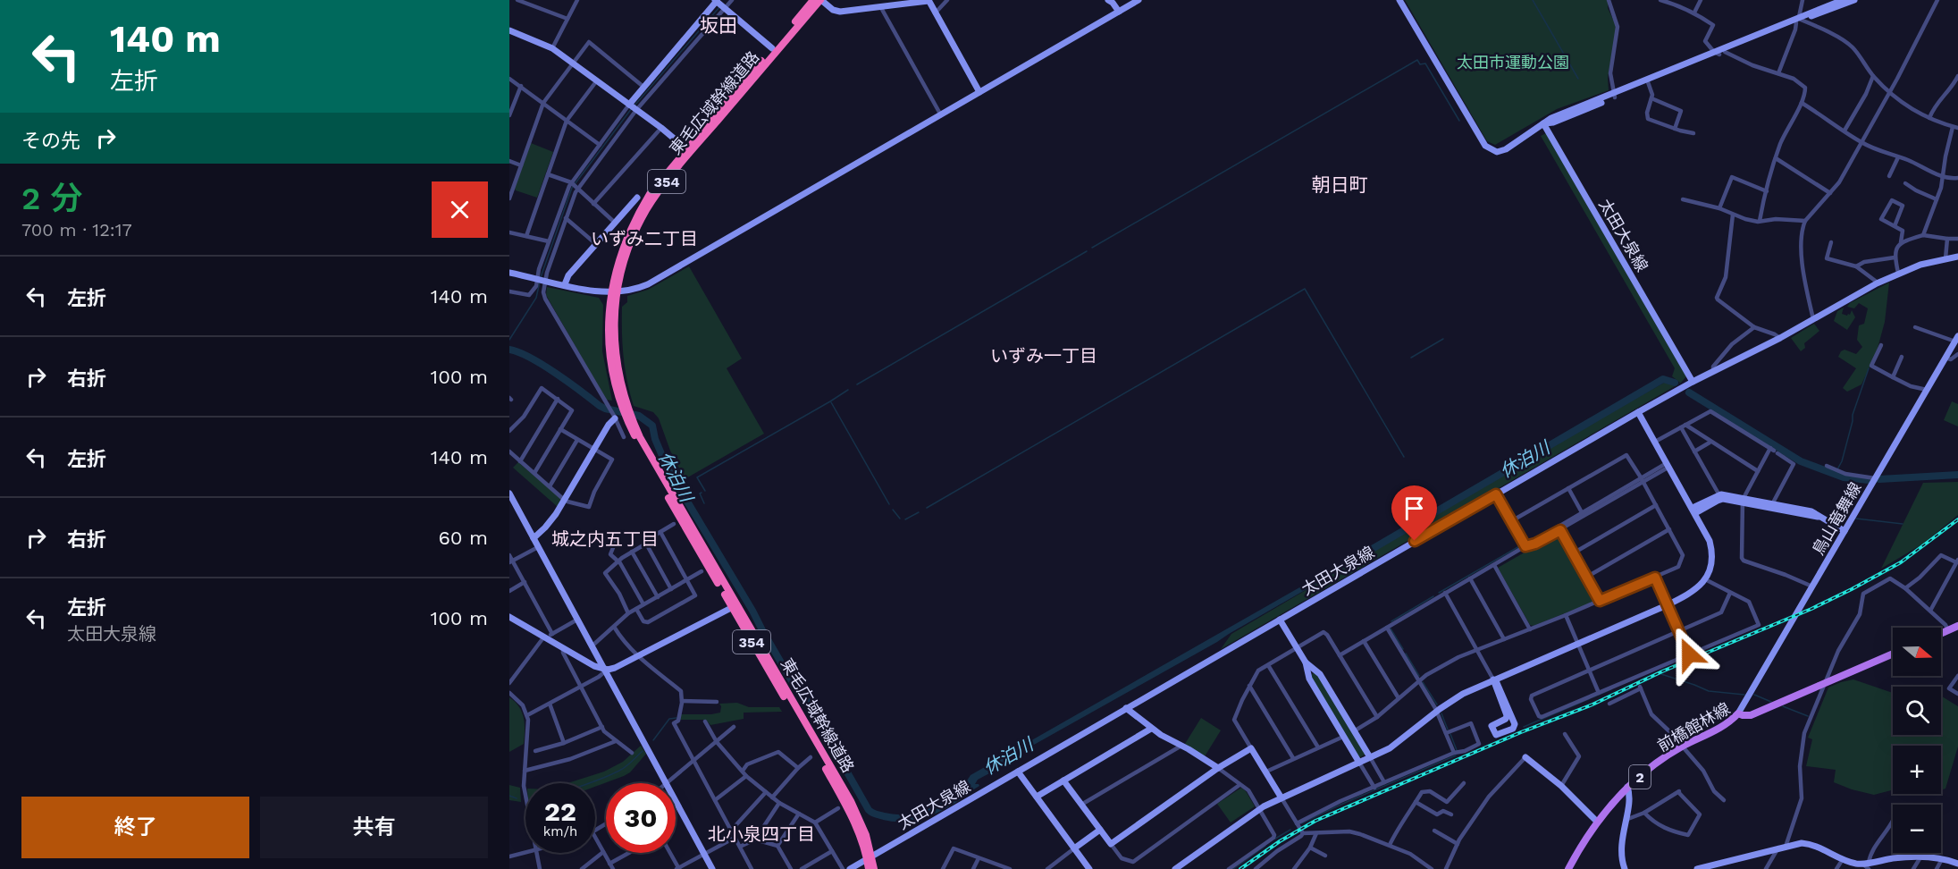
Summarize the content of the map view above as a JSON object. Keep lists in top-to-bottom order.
{
  "streets": {
    "highway": ["東毛広域幹線道路", "354"],
    "main road": ["前橋館林線", "2"],
    "street": ["太田大泉線", "鳥山竜舞線"]
  },
  "crossings": [
    ["東毛広域幹線道路", "太田大泉線"],
    ["鳥山竜舞線", "前橋館林線"]
  ],
  "districts": [
    "坂田",
    "朝日町",
    "いずみ二丁目",
    "いずみ一丁目",
    "城之内五丁目",
    "北小泉四丁目"
  ],
  "water": ["休泊川"],
  "parks": ["太田市運動公園"],
  "north": "right",
  "page": {
    "turn": ["140 m", "左折"],
    "then": "その先",
    "heading": ["2 分", "700 m · 12:17"],
    "list": [
      {
        "name": "左折",
        "value": "140 m"
      },
      {
        "name": "右折",
        "value": "100 m"
      },
      {
        "name": "左折",
        "value": "140 m"
      },
      {
        "name": "右折",
        "value": "60 m"
      },
      {
        "name": "左折",
        "note": "太田大泉線",
        "value": "100 m"
      }
    ],
    "map_buttons": ["+", "−"],
    "speed": "22 km/h",
    "limit": "30",
    "buttons": ["終了", "共有"]
  }
}
